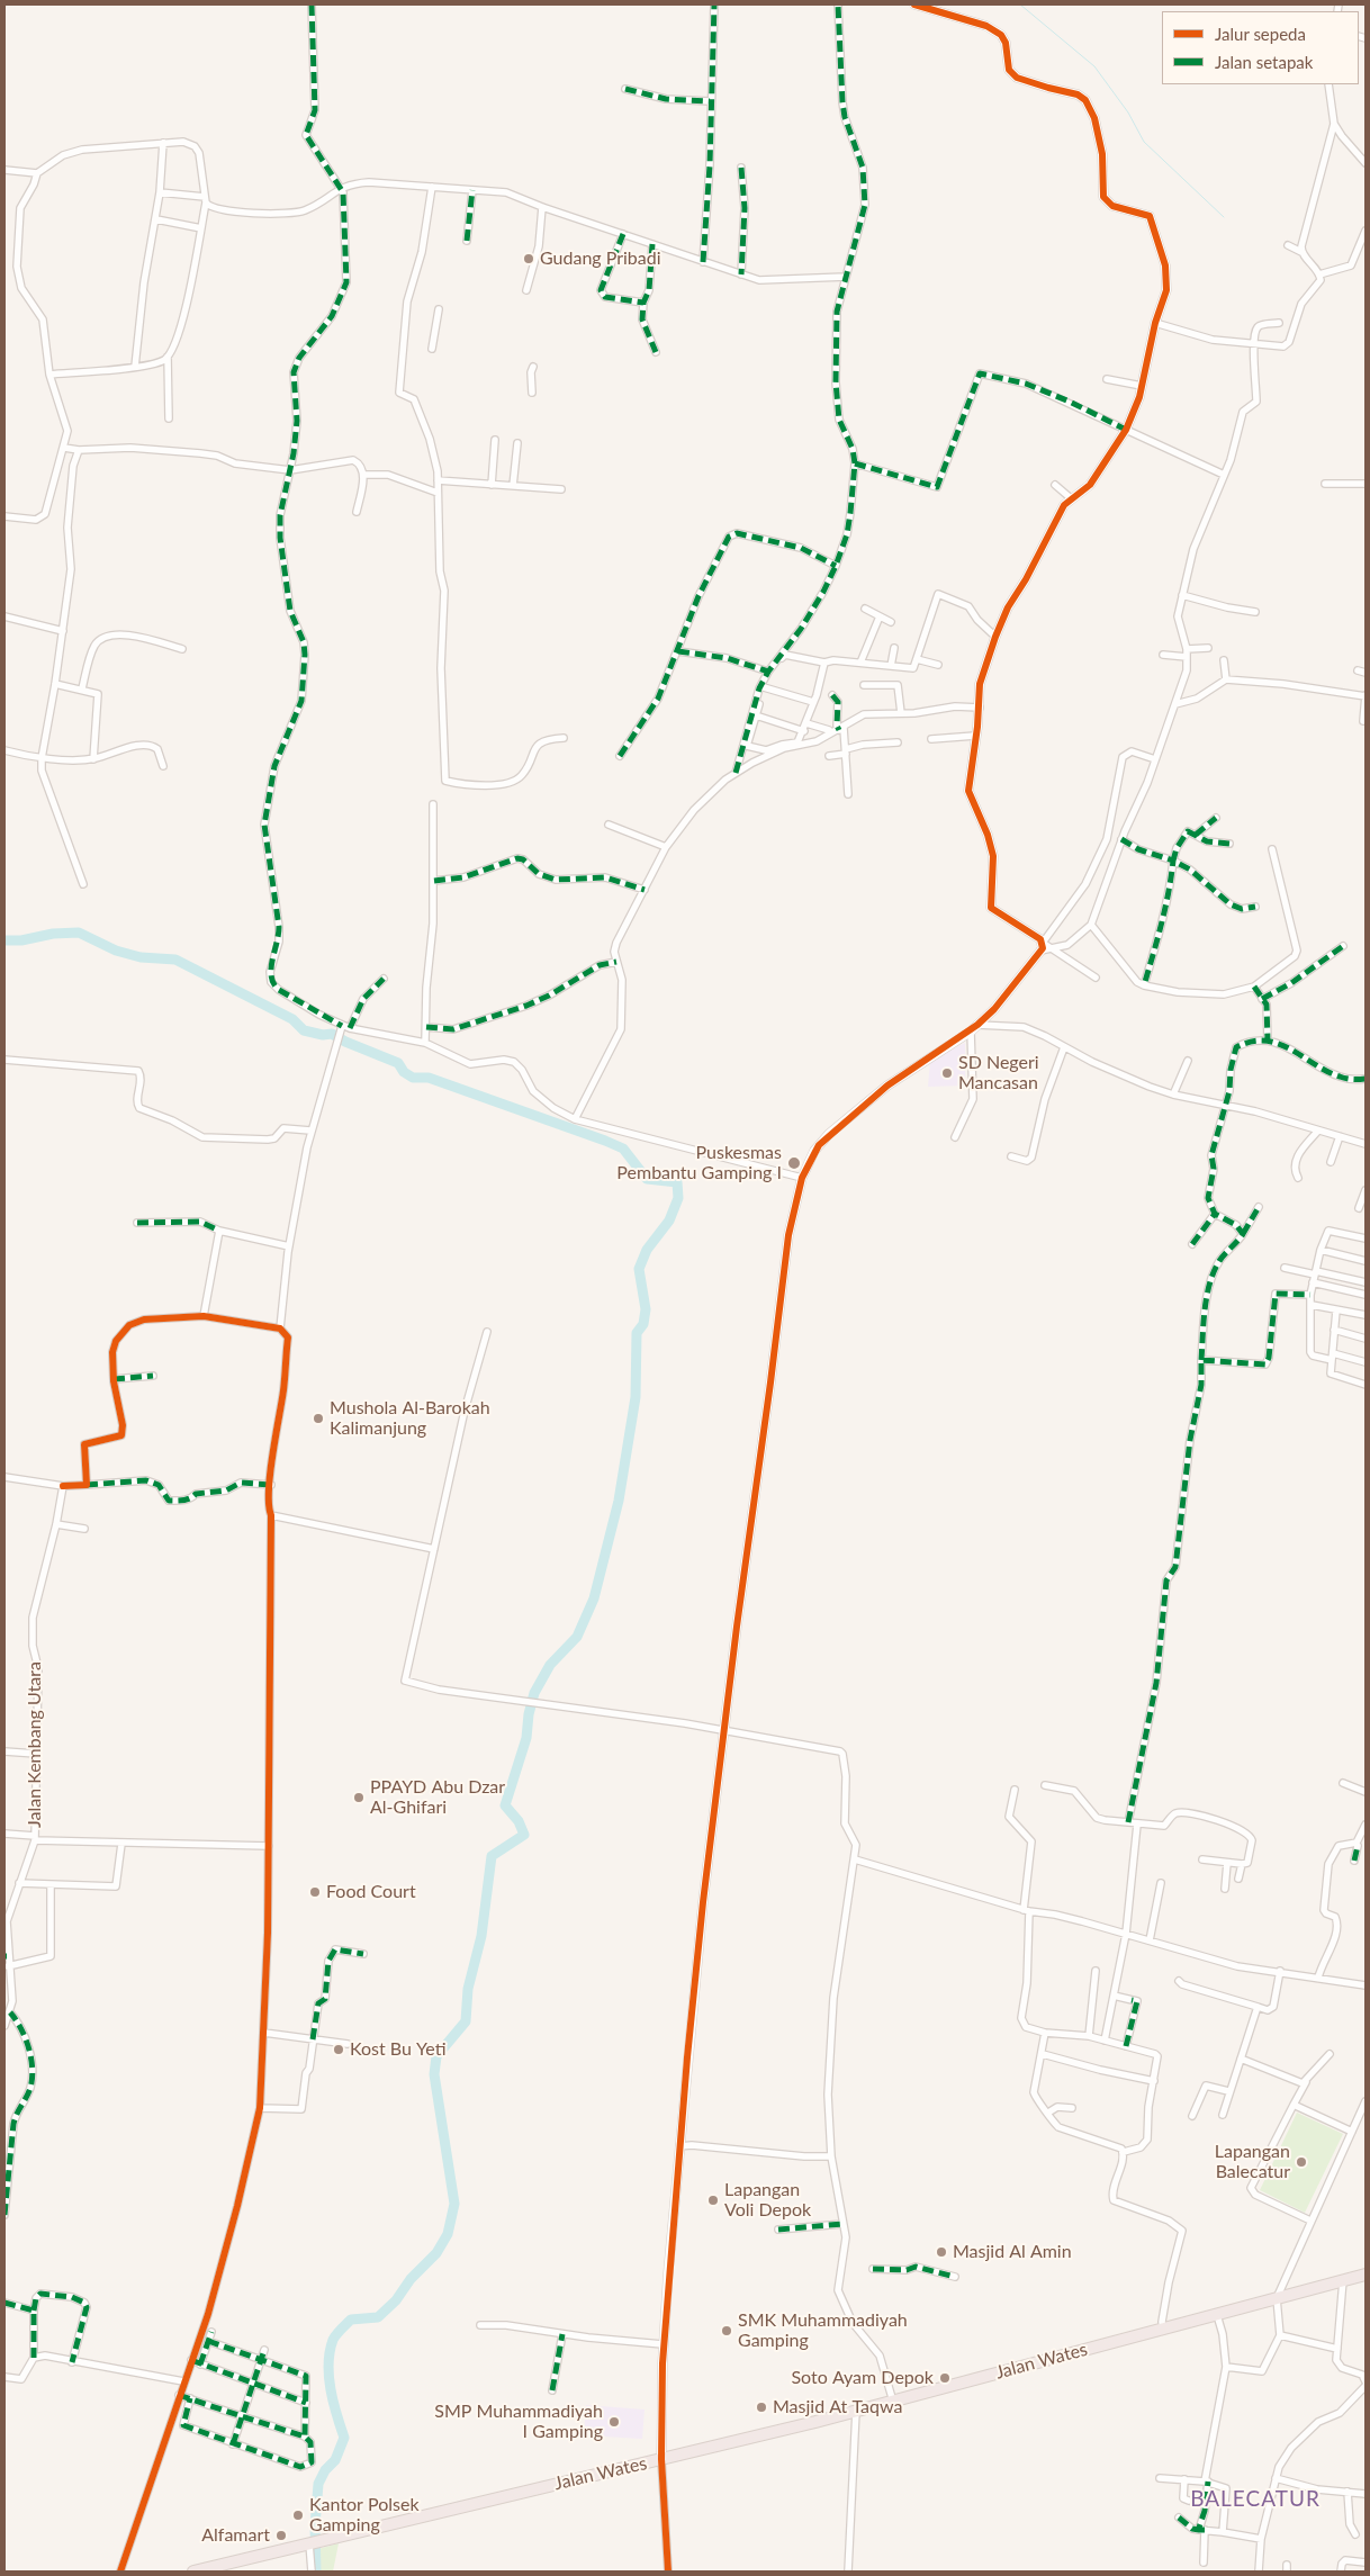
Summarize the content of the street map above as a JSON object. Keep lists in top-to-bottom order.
{
  "streets": {
    "highway": ["Jalan Wates"],
    "street": ["Jalan Kembang Utara"]
  },
  "districts": ["BALECATUR"],
  "places": [
    "Gudang Pribadi",
    "SD Negeri Mancasan",
    "Puskesmas Pembantu Gamping I",
    "Mushola Al-Barokah Kalimanjung",
    "PPAYD Abu Dzar Al-Ghifari",
    "Food Court",
    "Kost Bu Yeti",
    "Lapangan Balecatur",
    "Lapangan Voli Depok",
    "Masjid Al Amin",
    "SMK Muhammadiyah Gamping",
    "Soto Ayam Depok",
    "Masjid At Taqwa",
    "SMP Muhammadiyah I Gamping",
    "Kantor Polsek Gamping",
    "Alfamart"
  ],
  "legend": ["Jalur sepeda", "Jalan setapak"]
}
